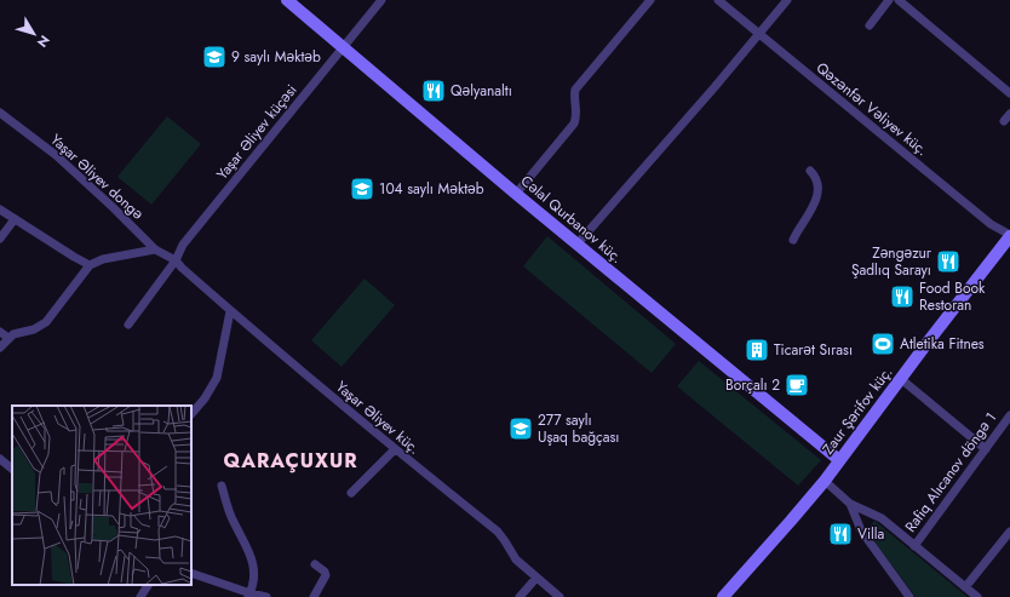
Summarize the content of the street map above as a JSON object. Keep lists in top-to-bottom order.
{
  "streets": {
    "street": [
      "Qəzənfər Vəliyev küç.",
      "Yaşar Əliyev küçəsi",
      "Yaşar Əliyev dongə",
      "Cəlal Qurbanov küç.",
      "Zaur Şərifov küç.",
      "Yaşar Əliyev küç.",
      "Rafiq Alıcanov döngə 1"
    ]
  },
  "crossings": [
    ["Qəzənfər Vəliyev küç.", "Zaur Şərifov küç."],
    ["Yaşar Əliyev küçəsi", "Yaşar Əliyev dongə"],
    ["Yaşar Əliyev küçəsi", "Cəlal Qurbanov küç."],
    ["Yaşar Əliyev küçəsi", "Yaşar Əliyev küç."],
    ["Yaşar Əliyev dongə", "Yaşar Əliyev küç."],
    ["Cəlal Qurbanov küç.", "Zaur Şərifov küç."]
  ],
  "districts": ["QARAÇUXUR"],
  "places": {
    "school or university": ["9 saylı Məktəb", "104 saylı Məktəb", "277 saylı Uşaq bağçası"],
    "restaurant": [
      "Qəlyanaltı",
      "Zəngəzur Şadlıq Sarayı",
      "Food Book Restoran",
      "Villa"
    ],
    "sports": ["Atletika Fitnes"],
    "building": ["Ticarət Sırası"],
    "cafe": ["Borçalı 2"]
  },
  "north": "bottom right"
}
